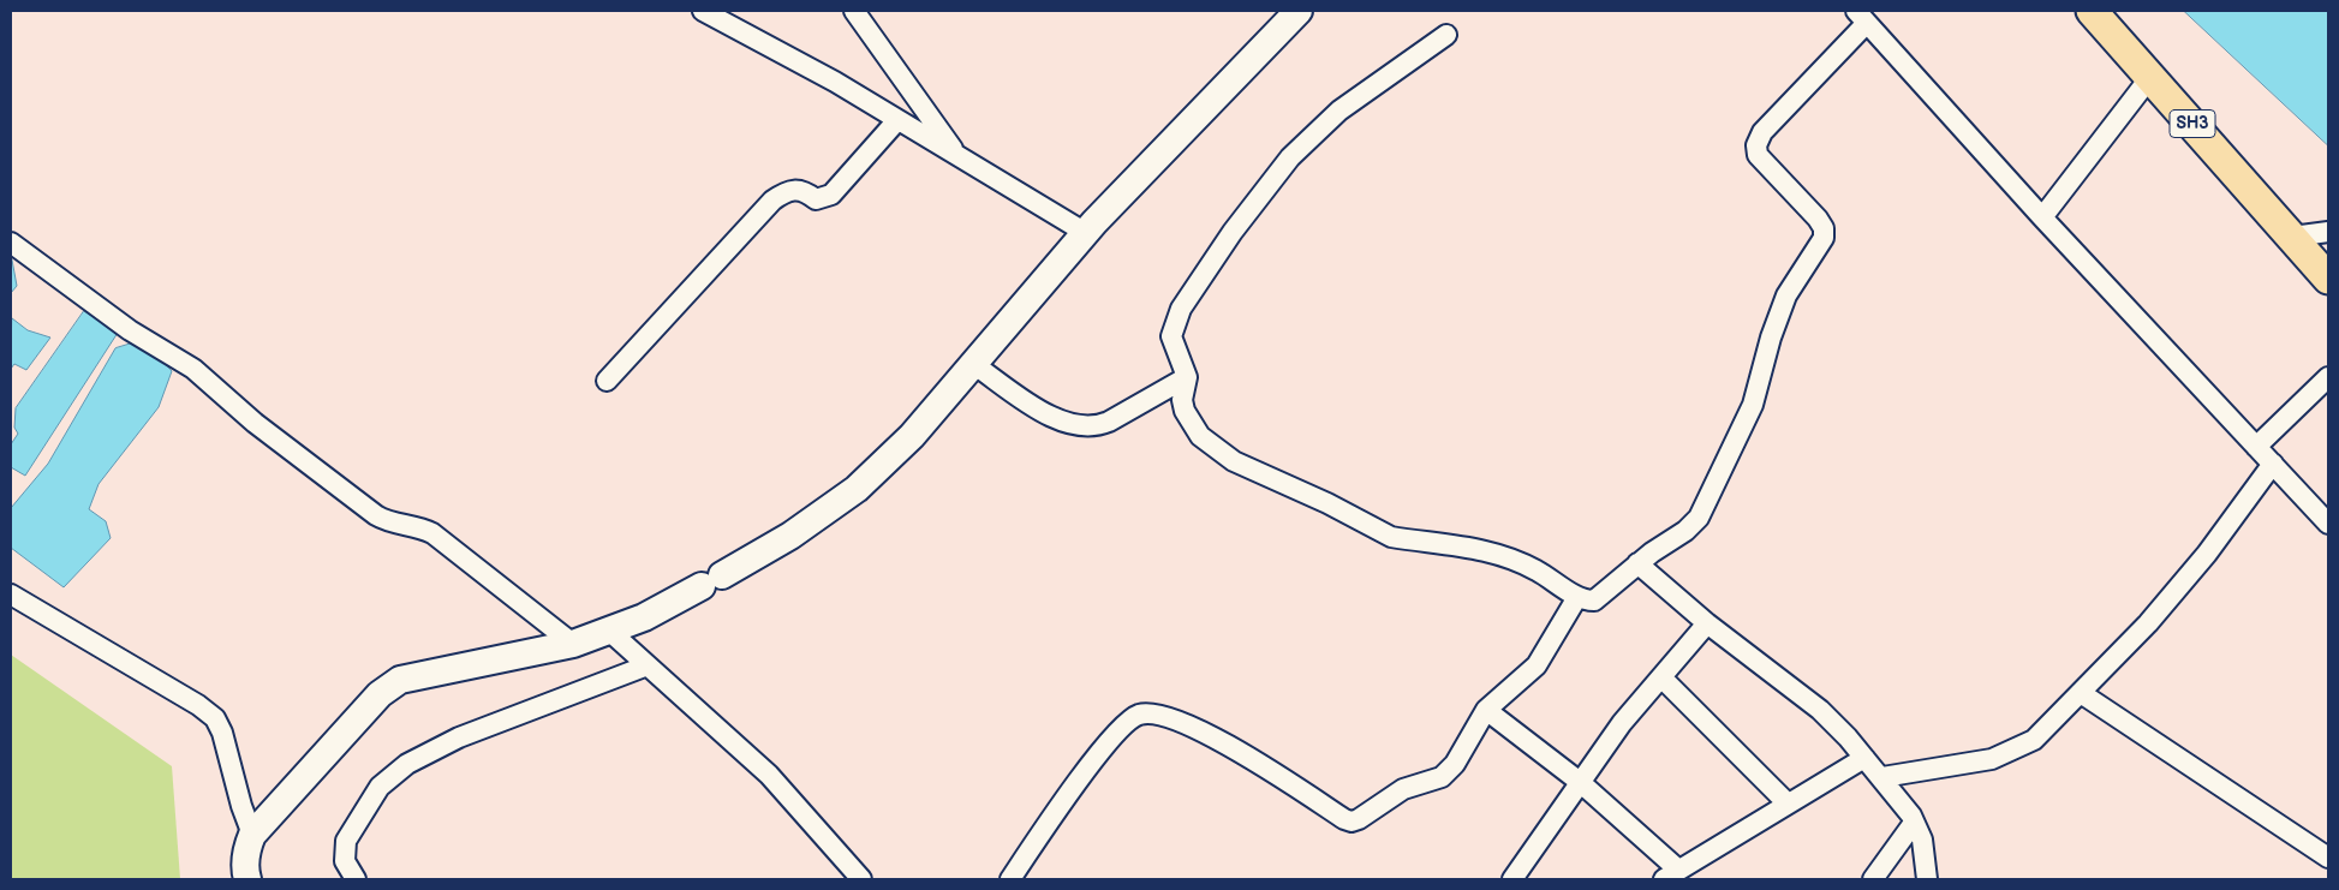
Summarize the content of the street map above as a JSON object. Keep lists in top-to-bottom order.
{
  "streets": {
    "main road": ["SH3"]
  }
}
